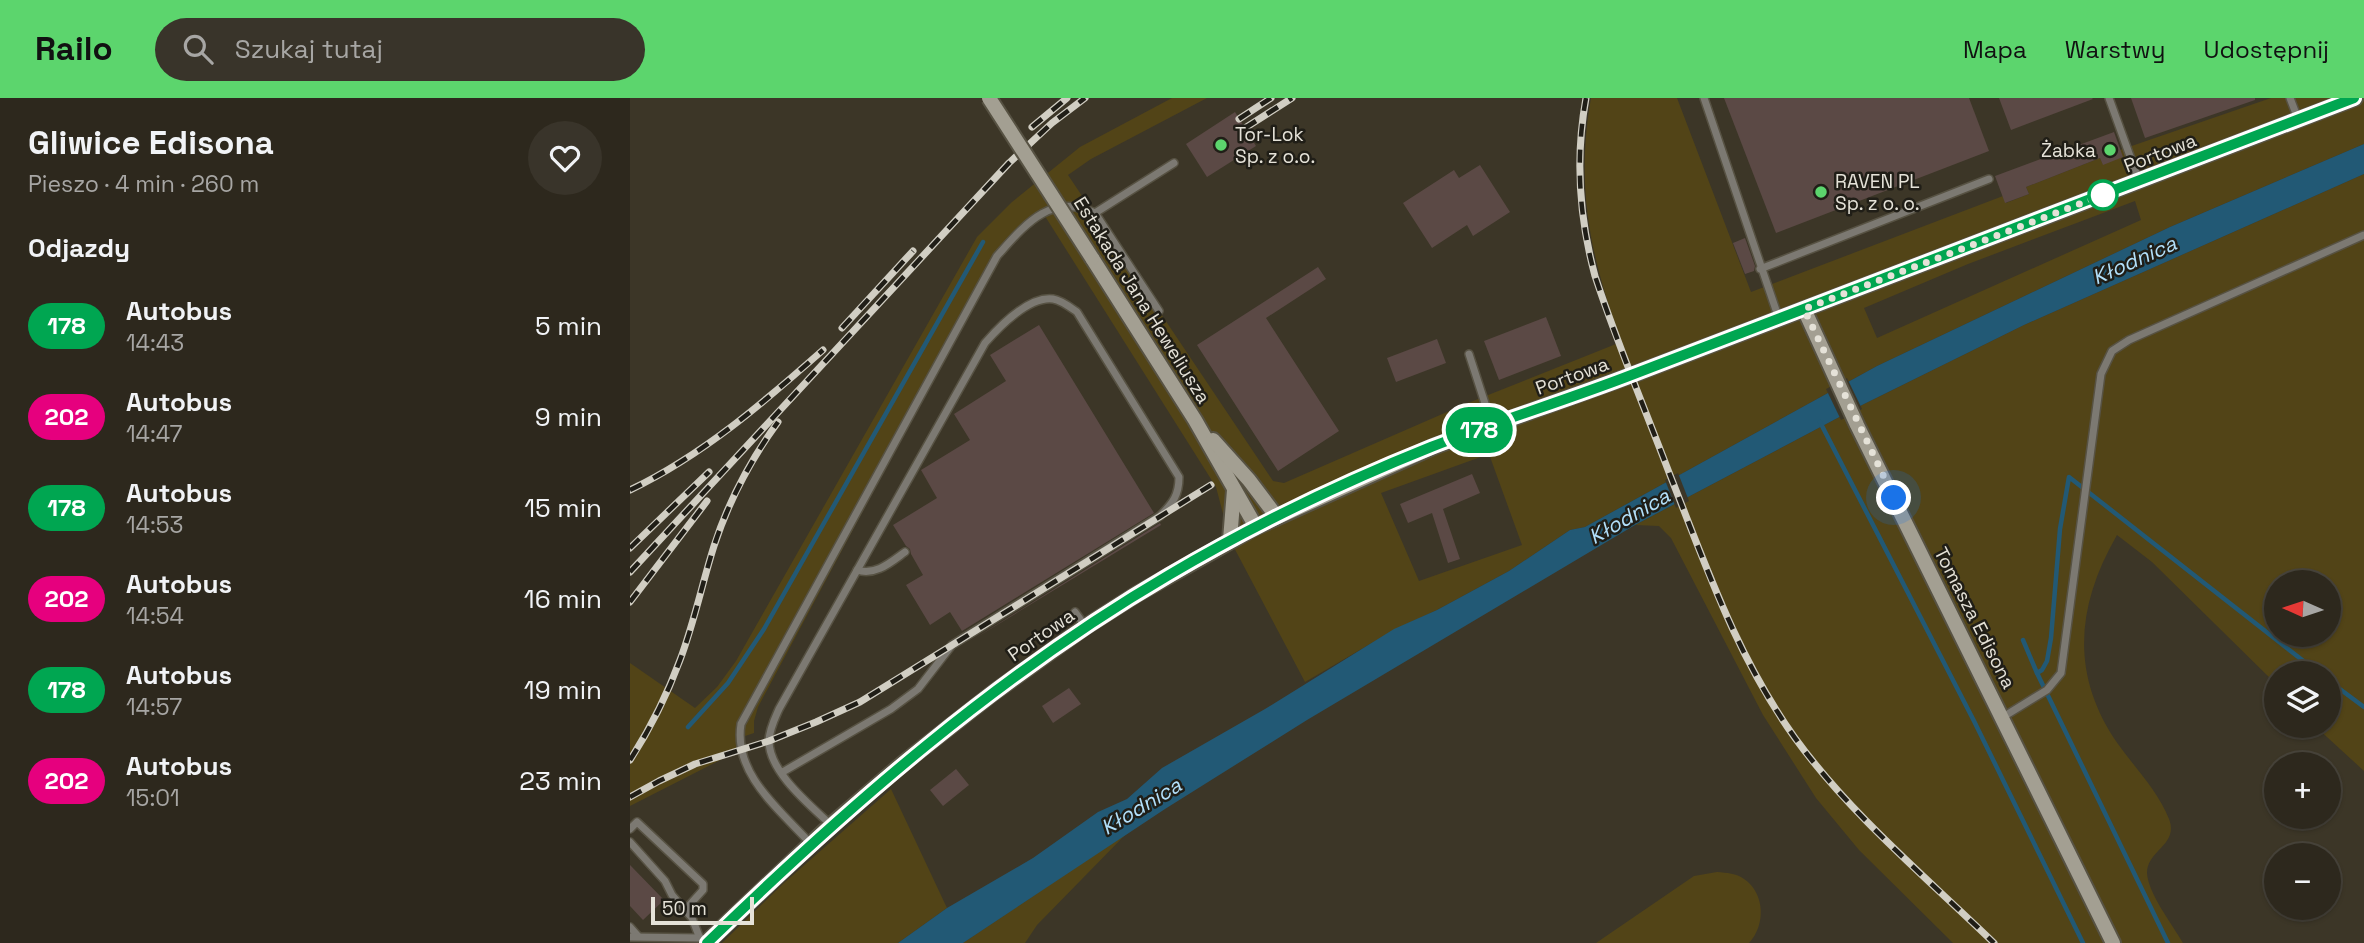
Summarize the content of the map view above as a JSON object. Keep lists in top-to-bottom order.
{
  "streets": {
    "street": ["Portowa", "Estakada Jana Heweliusza", "Tomasza Edisona"]
  },
  "crossings": [
    ["Portowa", "Estakada Jana Heweliusza"],
    ["Portowa", "Tomasza Edisona"]
  ],
  "water": ["Kłodnica"],
  "places": ["Tor-Lok Sp. z o.o.", "Żabka", "RAVEN PL Sp. z o. o."],
  "lines": ["bus line 178"],
  "scale_bar": "50 m",
  "north": "left",
  "page": {
    "header": "Railo",
    "search": "Szukaj tutaj",
    "nav": ["Mapa", "Warstwy", "Udostępnij"],
    "heading": [
      ["Gliwice Edisona", "Pieszo · 4 min · 260 m"],
      "Odjazdy"
    ],
    "on_map": "178",
    "list": [
      {
        "mark": "178",
        "name": "Autobus",
        "note": "14:43",
        "value": "5 min"
      },
      {
        "mark": "202",
        "name": "Autobus",
        "note": "14:47",
        "value": "9 min"
      },
      {
        "mark": "178",
        "name": "Autobus",
        "note": "14:53",
        "value": "15 min"
      },
      {
        "mark": "202",
        "name": "Autobus",
        "note": "14:54",
        "value": "16 min"
      },
      {
        "mark": "178",
        "name": "Autobus",
        "note": "14:57",
        "value": "19 min"
      },
      {
        "mark": "202",
        "name": "Autobus",
        "note": "15:01",
        "value": "23 min"
      }
    ],
    "map_buttons": ["+", "−"],
    "scale": "50 m"
  }
}
